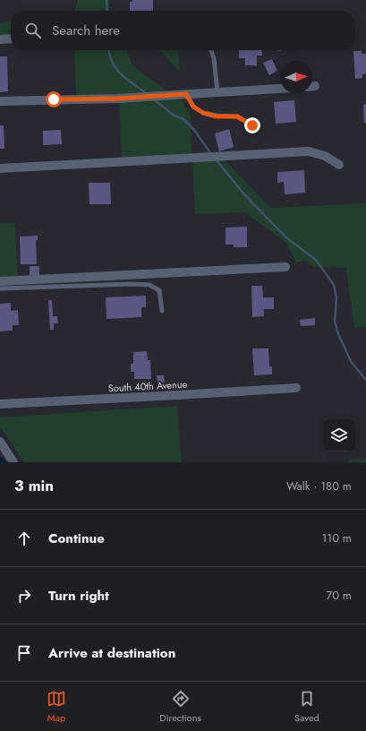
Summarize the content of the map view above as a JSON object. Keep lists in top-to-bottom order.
{
  "streets": {
    "street": ["South 40th Avenue"]
  },
  "north": "right",
  "page": {
    "search": "Search here",
    "heading": ["3 min", "Walk · 180 m"],
    "list": [
      ["Continue", "110 m"],
      ["Turn right", "70 m"],
      "Arrive at destination"
    ],
    "nav": ["Map", "Directions", "Saved"]
  }
}
